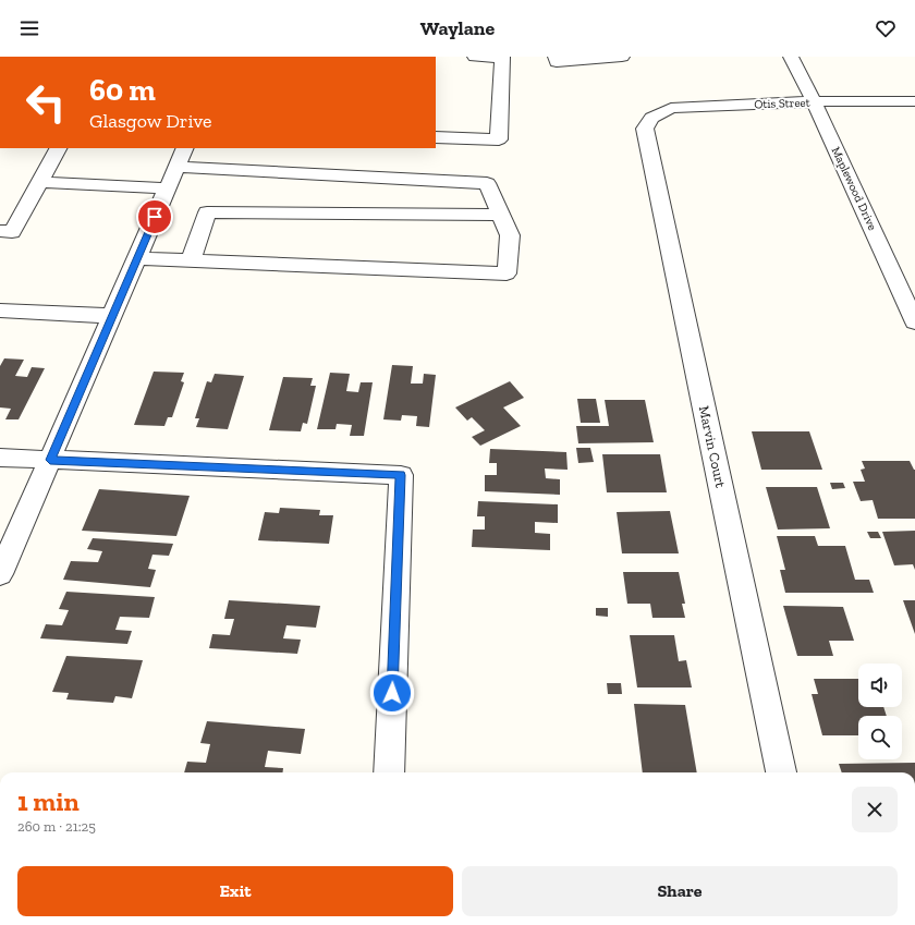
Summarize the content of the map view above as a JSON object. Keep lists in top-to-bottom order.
{
  "streets": {
    "street": ["Otis Street", "Maplewood Drive", "Marvin Court"]
  },
  "crossings": [
    ["Otis Street", "Maplewood Drive"],
    ["Otis Street", "Marvin Court"]
  ],
  "page": {
    "header": "Waylane",
    "turn": ["60 m", "Glasgow Drive"],
    "heading": ["1 min", "260 m · 21:25"],
    "buttons": ["Exit", "Share"]
  }
}
